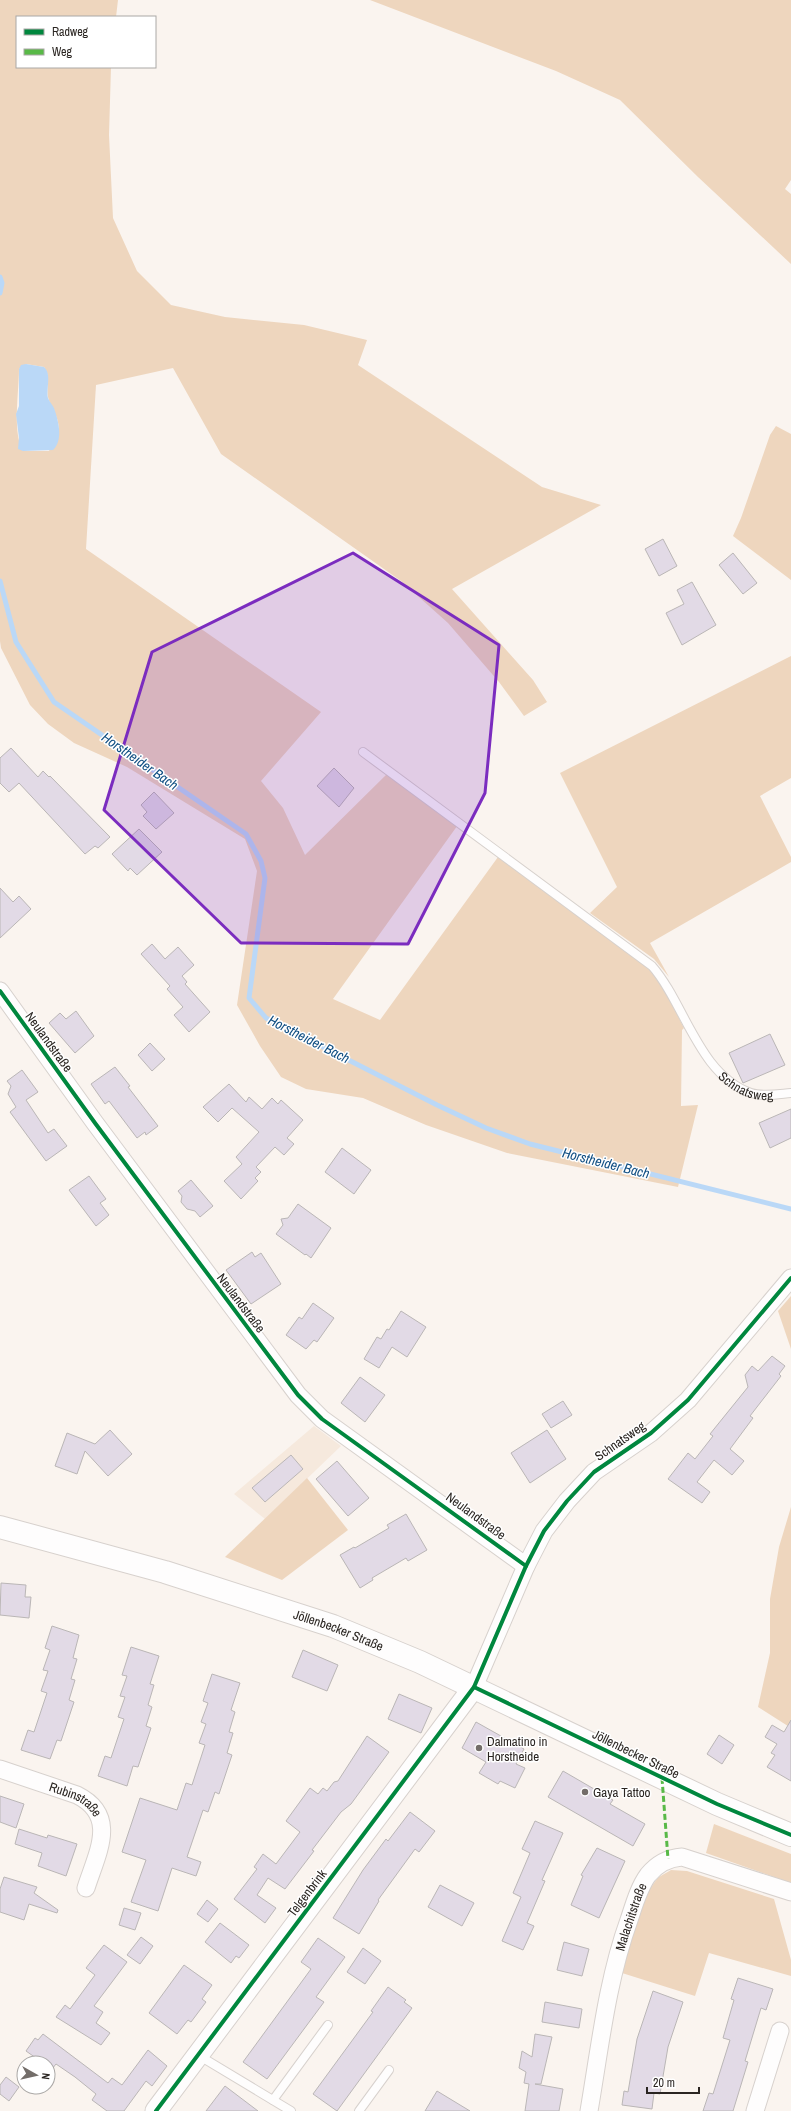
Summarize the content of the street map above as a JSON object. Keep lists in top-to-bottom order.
{
  "streets": {
    "main road": ["Jöllenbecker Straße"],
    "street": [
      "Neulandstraße",
      "Schnatsweg",
      "Rubinstraße",
      "Telgenbrink",
      "Malachitstraße"
    ]
  },
  "crossings": [
    ["Neulandstraße", "Schnatsweg"],
    ["Schnatsweg", "Jöllenbecker Straße"],
    ["Schnatsweg", "Telgenbrink"],
    ["Jöllenbecker Straße", "Telgenbrink"]
  ],
  "water": ["Horstheider Bach"],
  "places": ["Dalmatino in Horstheide", "Gaya Tattoo"],
  "legend": ["Radweg", "Weg"],
  "scale_bar": "20 m",
  "north": "right"
}
